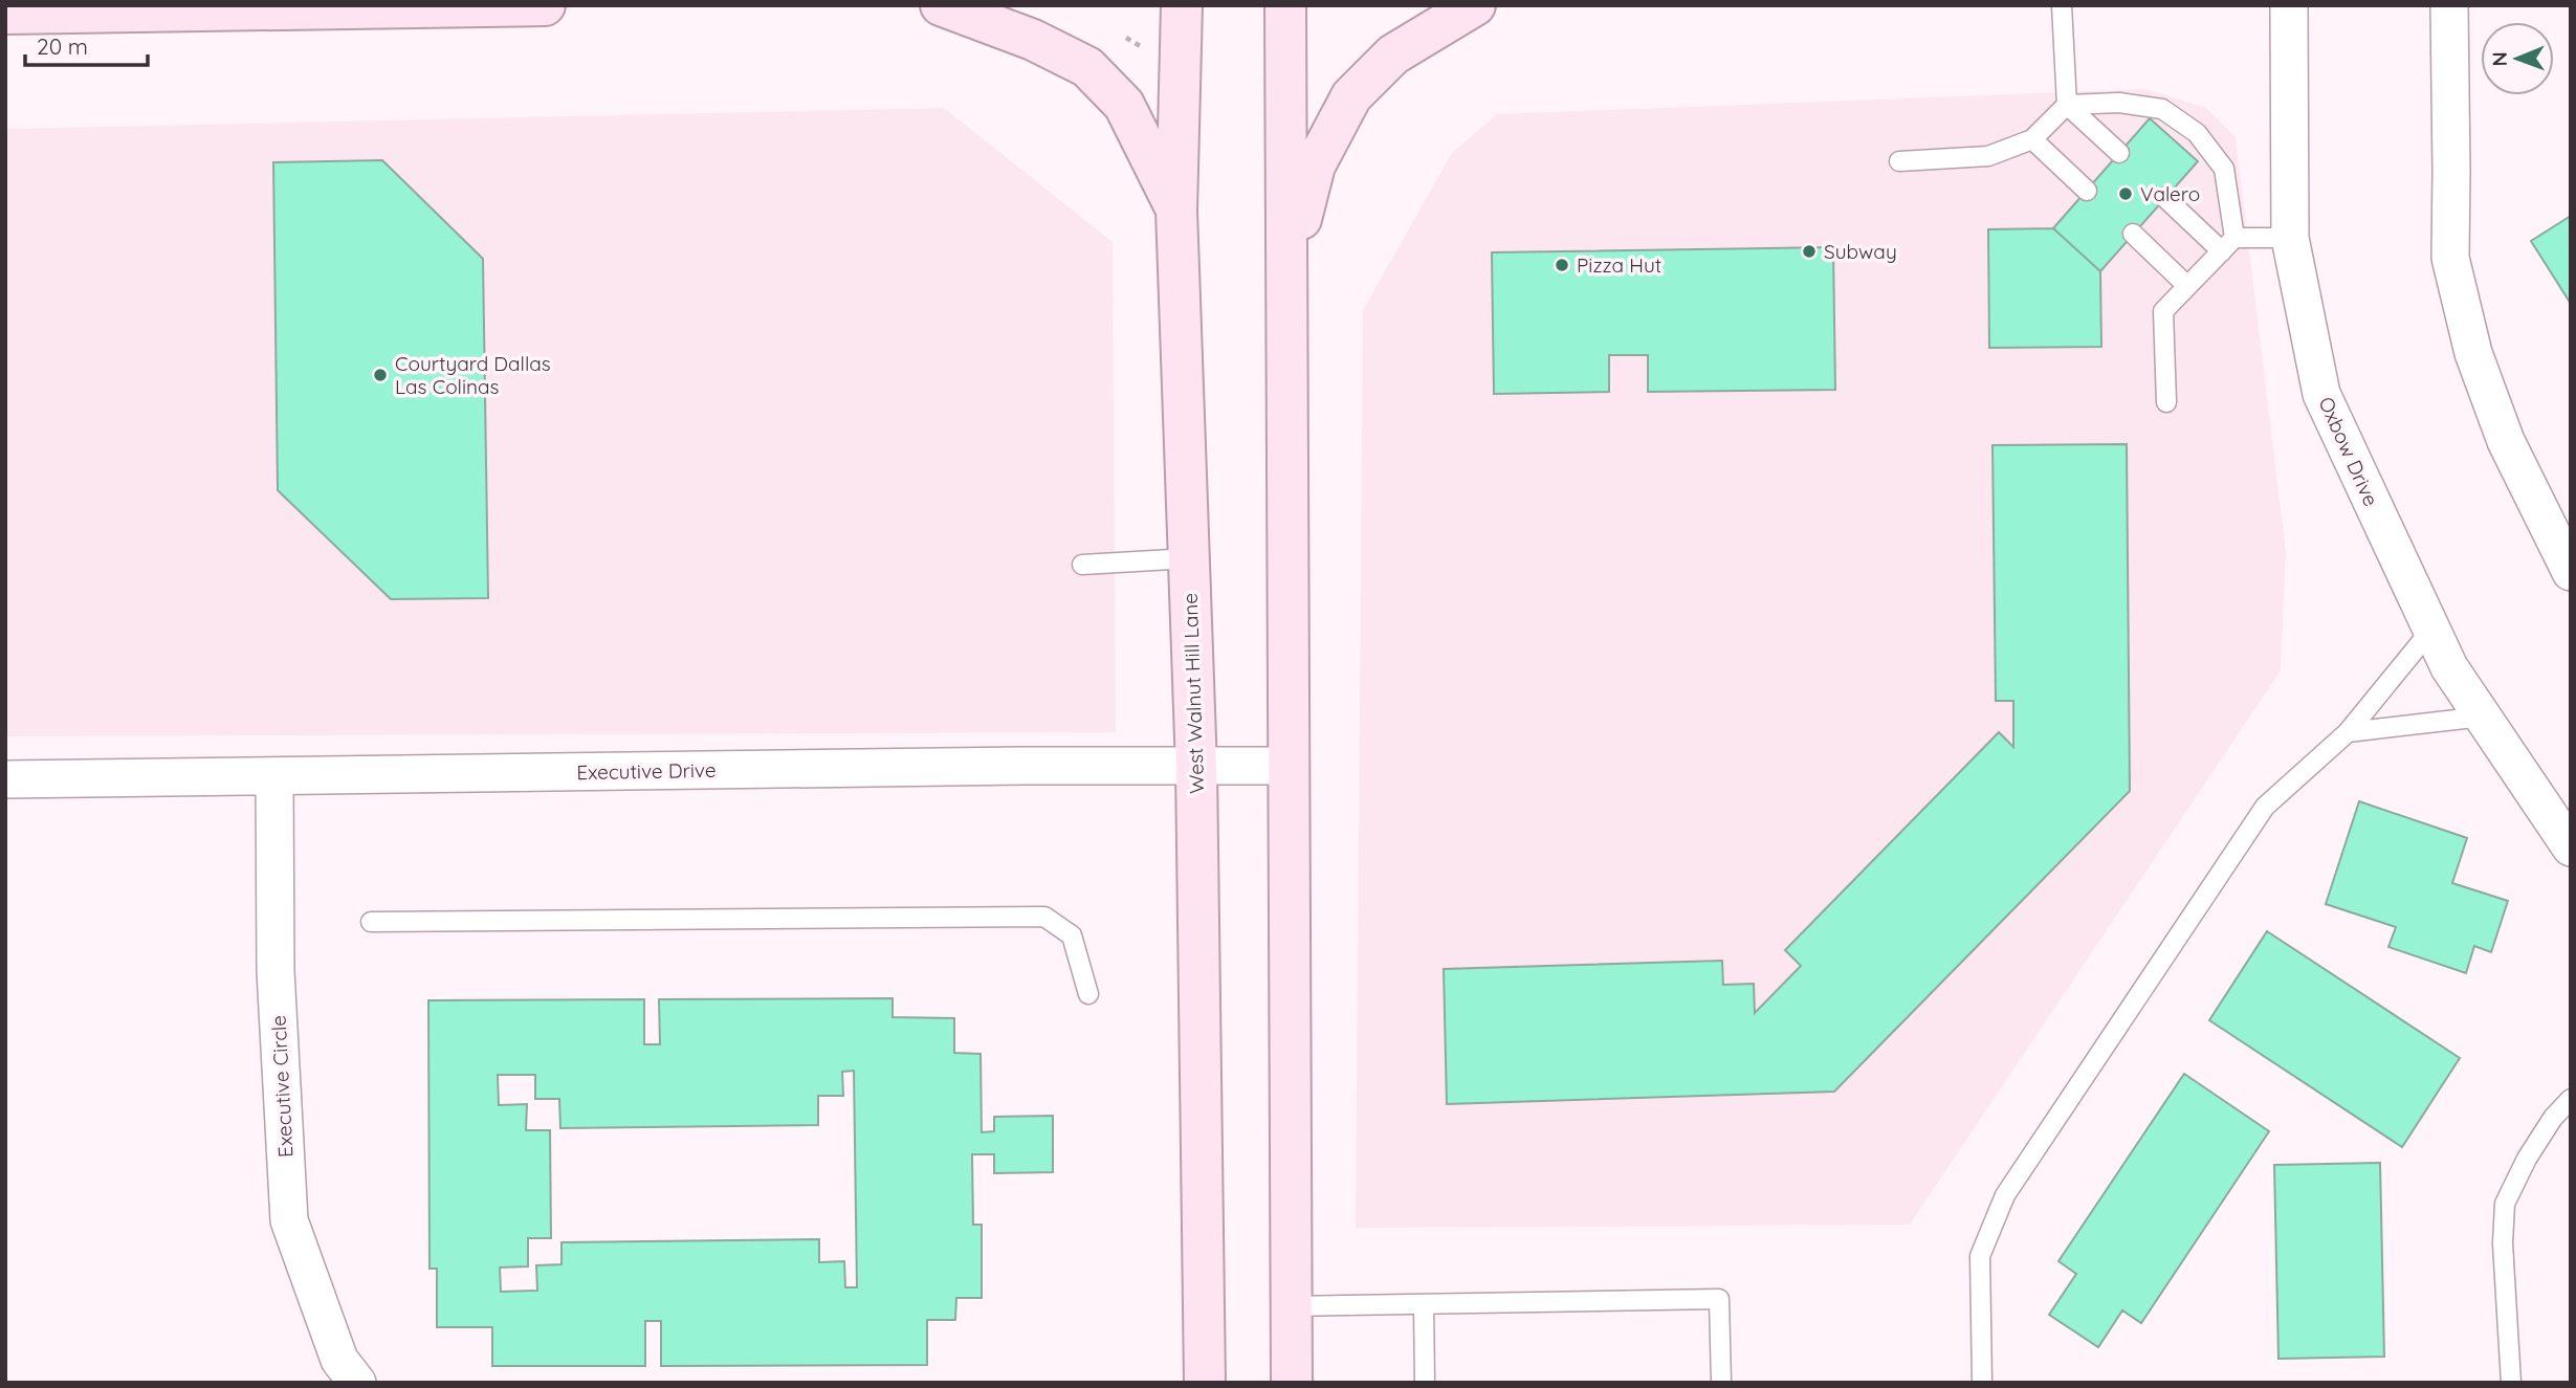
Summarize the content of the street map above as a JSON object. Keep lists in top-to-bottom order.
{
  "streets": {
    "main road": ["West Walnut Hill Lane"],
    "street": ["Oxbow Drive", "Executive Drive", "Executive Circle"]
  },
  "crossings": [
    ["West Walnut Hill Lane", "Executive Drive"],
    ["Executive Drive", "Executive Circle"]
  ],
  "places": [
    "Valero",
    "Subway",
    "Pizza Hut",
    "Courtyard Dallas Las Colinas"
  ],
  "scale_bar": "20 m",
  "north": "left"
}
